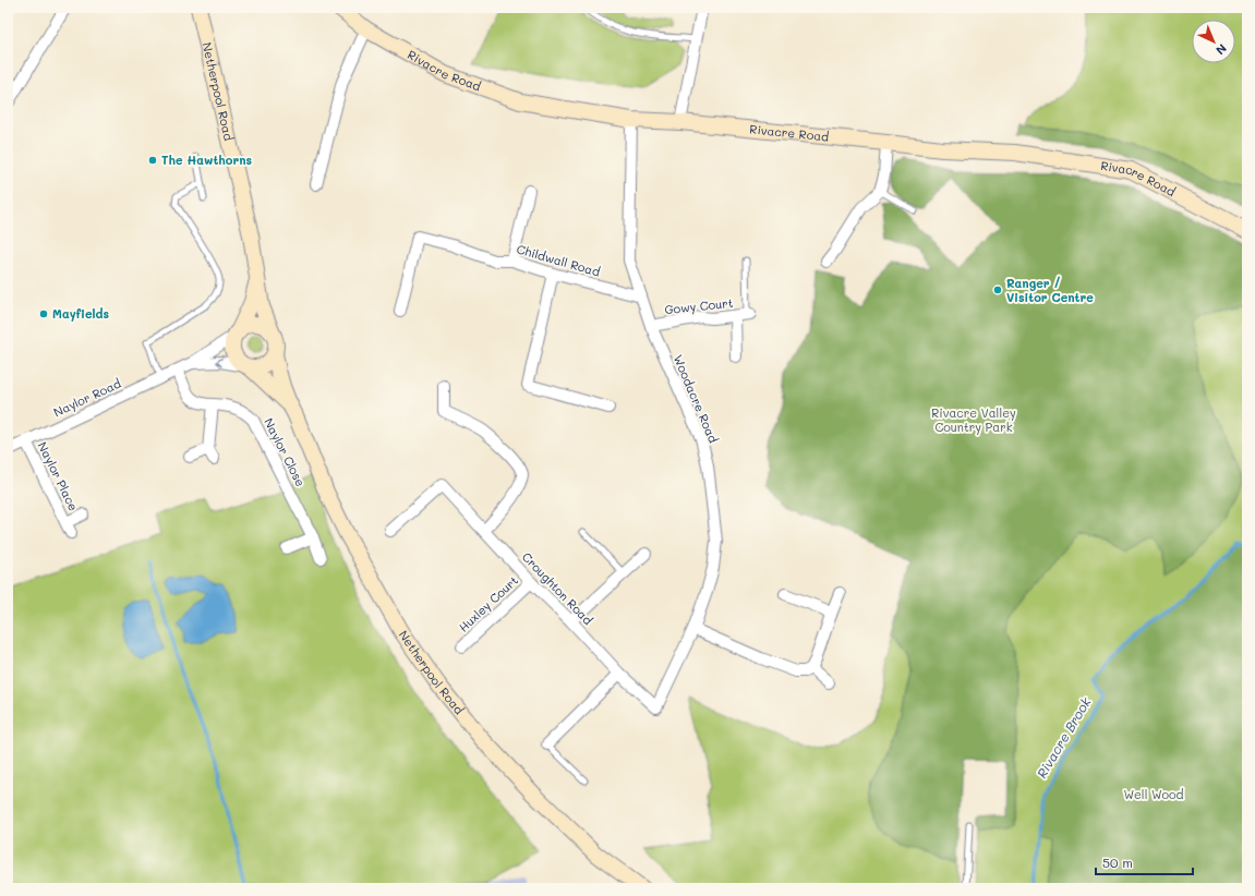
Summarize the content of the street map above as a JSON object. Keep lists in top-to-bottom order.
{
  "streets": {
    "main road": ["Rivacre Road", "Netherpool Road"],
    "street": [
      "Childwall Road",
      "Gowy Court",
      "Naylor Road",
      "Woodacre Road",
      "Naylor Close",
      "Naylor Place",
      "Croughton Road",
      "Huxley Court"
    ]
  },
  "crossings": [
    ["Rivacre Road", "Woodacre Road"],
    ["Netherpool Road", "Naylor Road"],
    ["Childwall Road", "Woodacre Road"],
    ["Gowy Court", "Woodacre Road"],
    ["Naylor Road", "Naylor Close"],
    ["Naylor Road", "Naylor Place"],
    ["Woodacre Road", "Croughton Road"],
    ["Croughton Road", "Huxley Court"]
  ],
  "water": ["Rivacre Brook"],
  "parks": ["Rivacre Valley Country Park", "Well Wood"],
  "places": ["The Hawthorns", "Ranger / Visitor Centre", "Mayfields"],
  "scale_bar": "50 m",
  "north": "bottom right"
}
